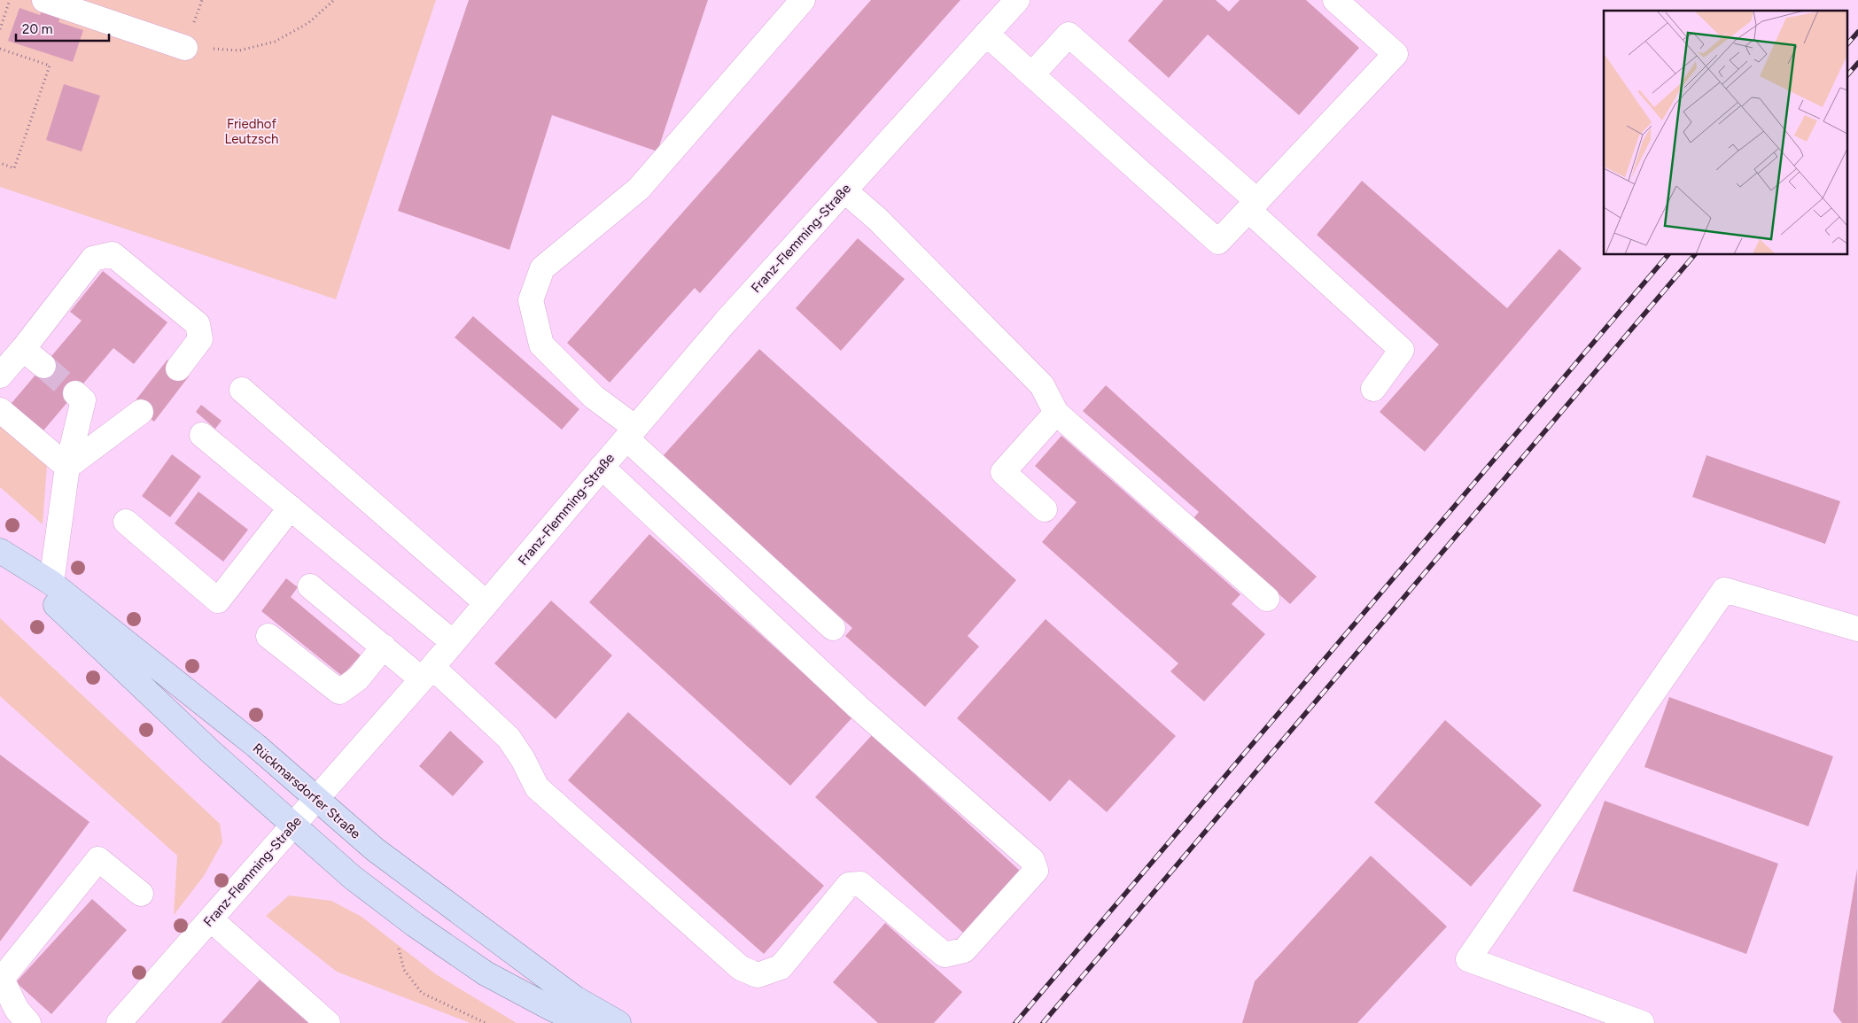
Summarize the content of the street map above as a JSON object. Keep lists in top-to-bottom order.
{
  "streets": {
    "main road": ["Rückmarsdorfer Straße"],
    "street": ["Franz-Flemming-Straße"]
  },
  "crossings": [
    ["Franz-Flemming-Straße", "Rückmarsdorfer Straße"]
  ],
  "parks": ["Friedhof Leutzsch"],
  "scale_bar": "20 m"
}
